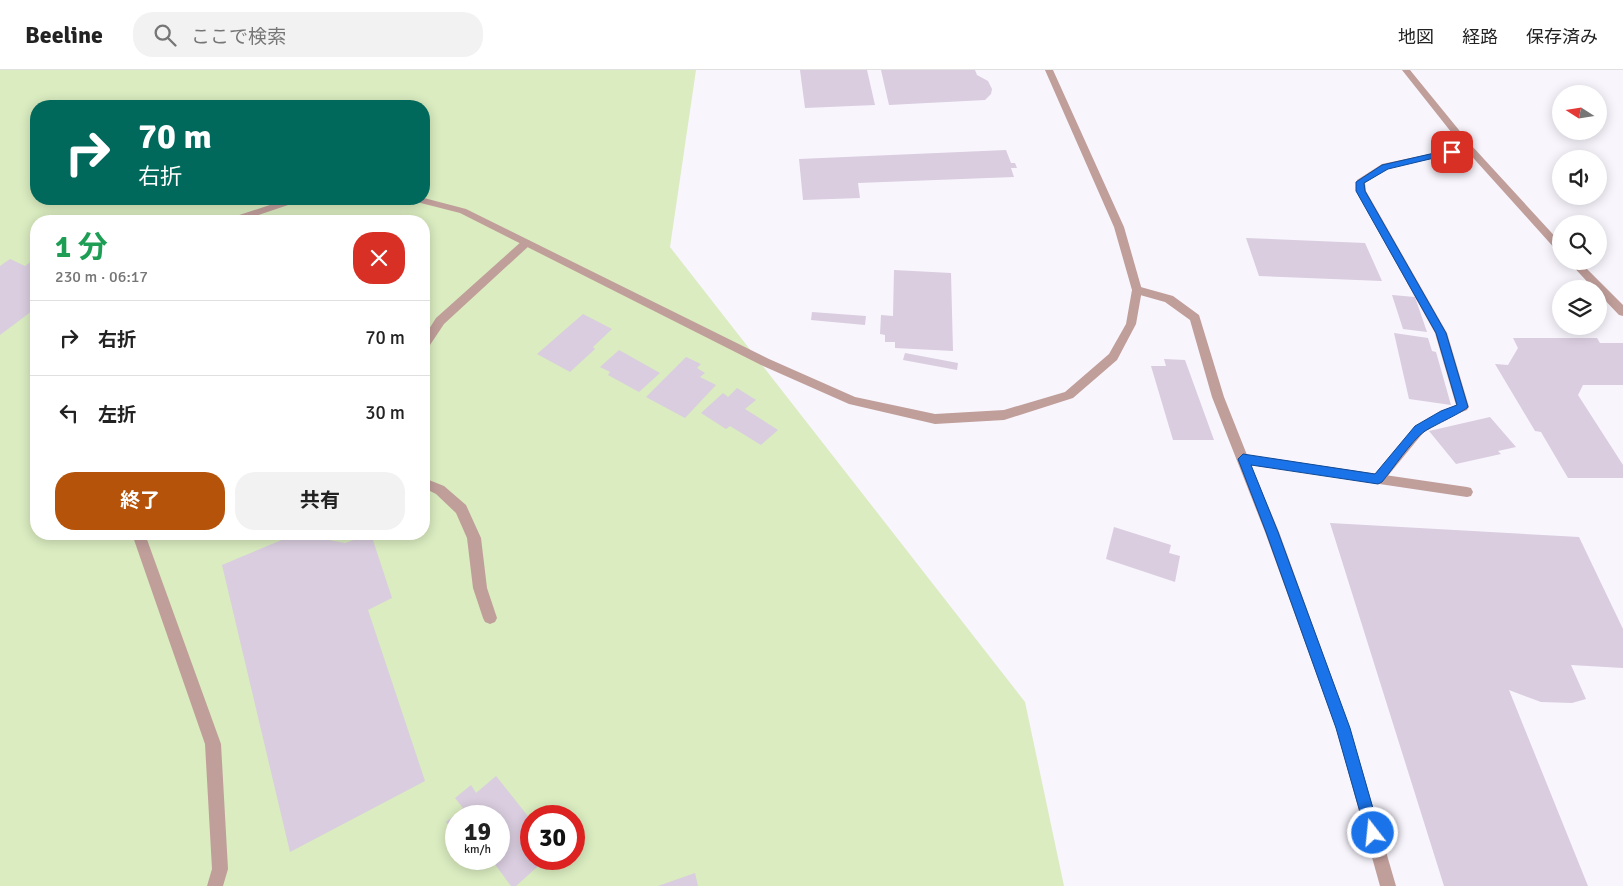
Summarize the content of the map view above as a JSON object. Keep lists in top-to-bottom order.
{
  "north": "left",
  "page": {
    "header": "Beeline",
    "search": "ここで検索",
    "nav": ["地図", "経路", "保存済み"],
    "turn": ["70 m", "右折"],
    "heading": ["1 分", "230 m · 06:17"],
    "list": [
      {
        "name": "右折",
        "value": "70 m"
      },
      {
        "name": "左折",
        "value": "30 m"
      }
    ],
    "buttons": ["終了", "共有"],
    "speed": "19 km/h",
    "limit": "30"
  }
}
